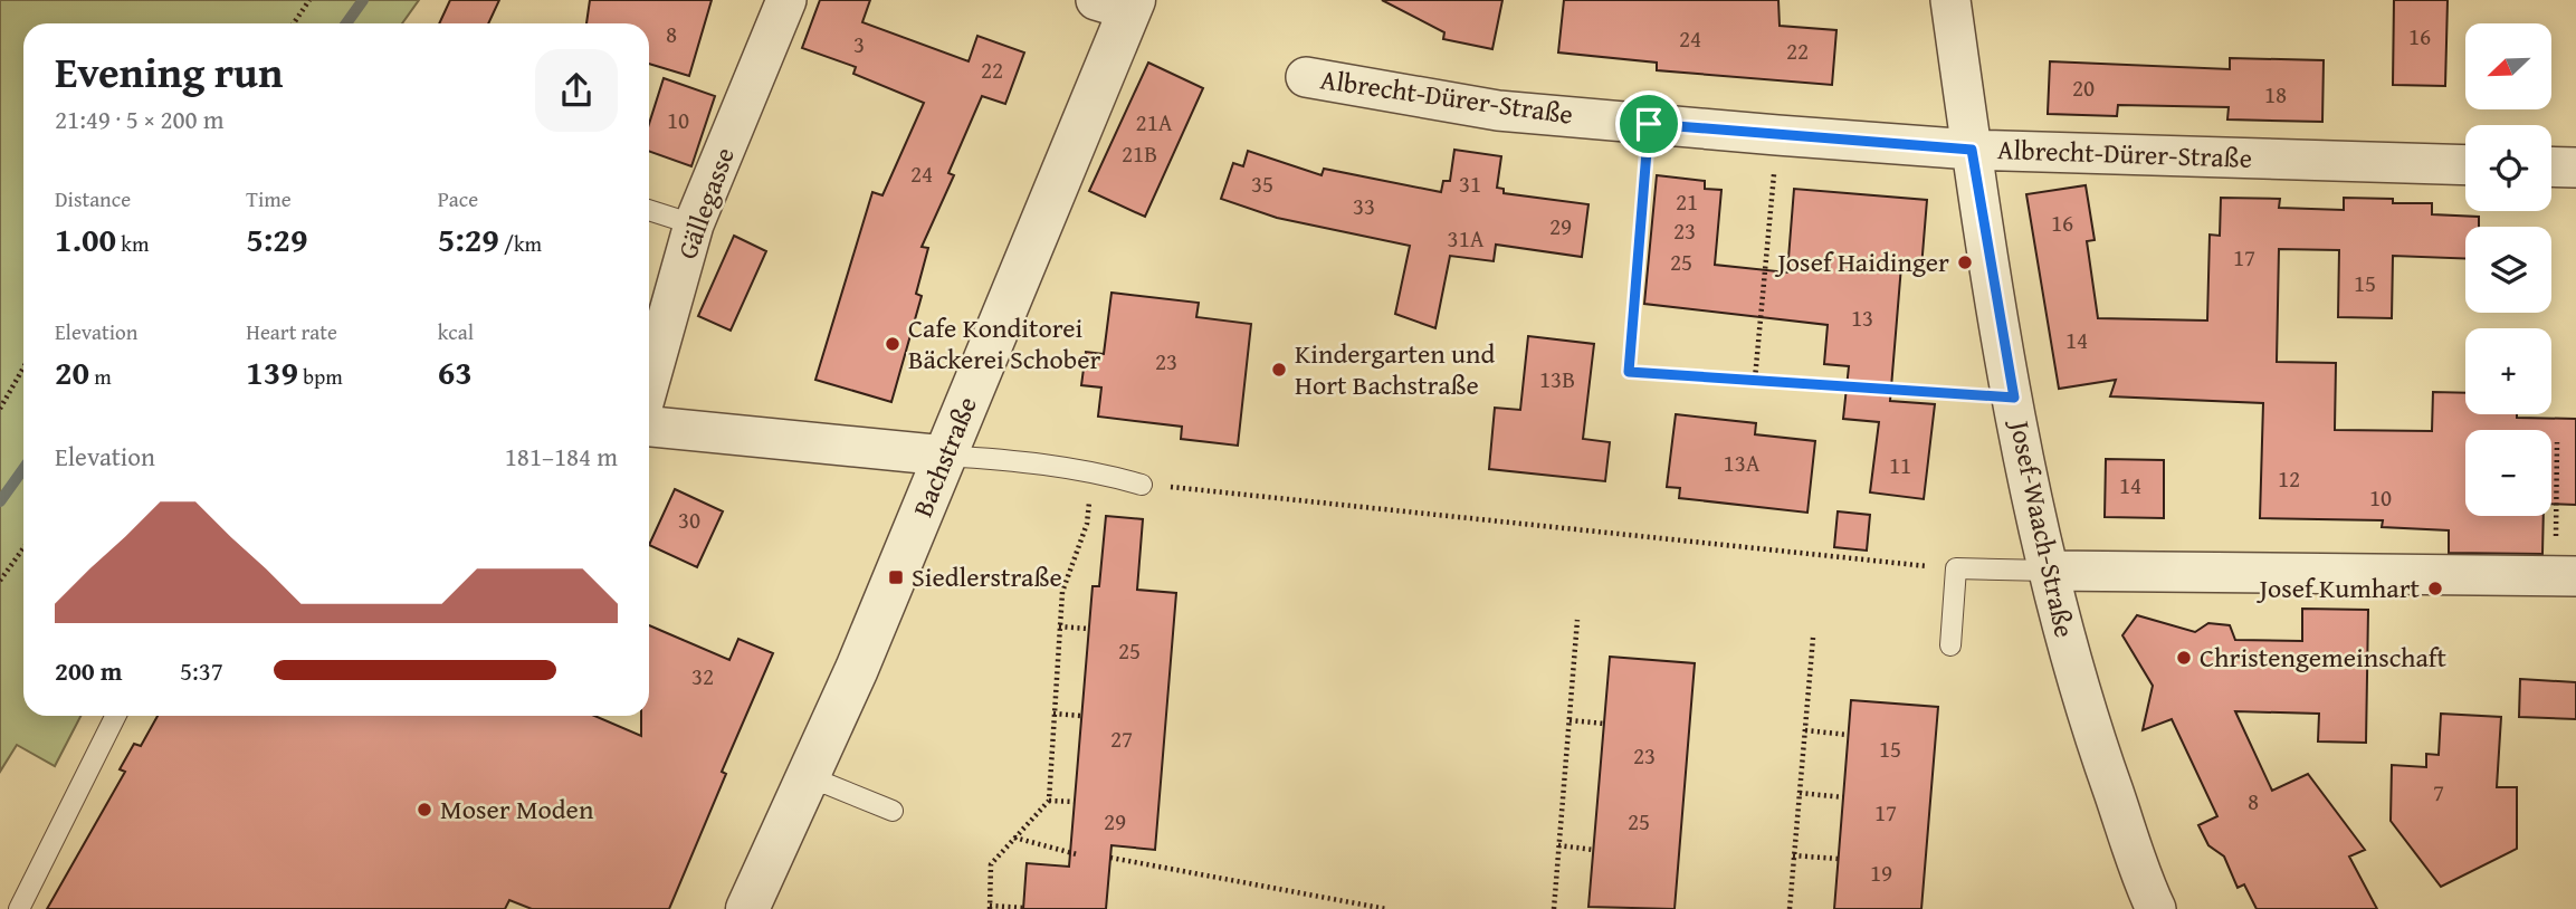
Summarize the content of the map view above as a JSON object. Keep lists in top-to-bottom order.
{
  "streets": {
    "street": [
      "Albrecht-Dürer-Straße",
      "Gällegasse",
      "Bachstraße",
      "Josef-Waach-Straße"
    ]
  },
  "crossings": [
    ["Albrecht-Dürer-Straße", "Josef-Waach-Straße"]
  ],
  "places": {
    "other": [
      "Josef Haidinger",
      "Cafe Konditorei Bäckerei Schober",
      "Kindergarten und Hort Bachstraße",
      "Josef Kumhart",
      "Christengemeinschaft",
      "Moser Moden"
    ],
    "transit": ["Siedlerstraße"]
  },
  "house_numbers": [
    "8",
    "16",
    "24",
    "3",
    "22",
    "22",
    "20",
    "18",
    "10",
    "21A",
    "21B",
    "24",
    "35",
    "31",
    "21",
    "33",
    "16",
    "29",
    "23",
    "31A",
    "17",
    "25",
    "15",
    "13",
    "14",
    "23",
    "13B",
    "13A",
    "11",
    "12",
    "14",
    "10",
    "30",
    "25",
    "32",
    "27",
    "15",
    "23",
    "7",
    "8",
    "17",
    "29",
    "25",
    "19"
  ],
  "north": "bottom left",
  "page": {
    "map_buttons": ["+", "−"],
    "heading": ["Evening run", "21:49 · 5 × 200 m"],
    "stats": [
      ["Distance", "1.00 km"],
      ["Time", "5:29"],
      ["Pace", "5:29 /km"],
      ["Elevation", "20 m"],
      ["Heart rate", "139 bpm"],
      ["kcal", "63"]
    ],
    "chart": ["Elevation", "181–184 m"],
    "list": [
      {
        "name": "200 m",
        "note": "5:37"
      }
    ]
  }
}
